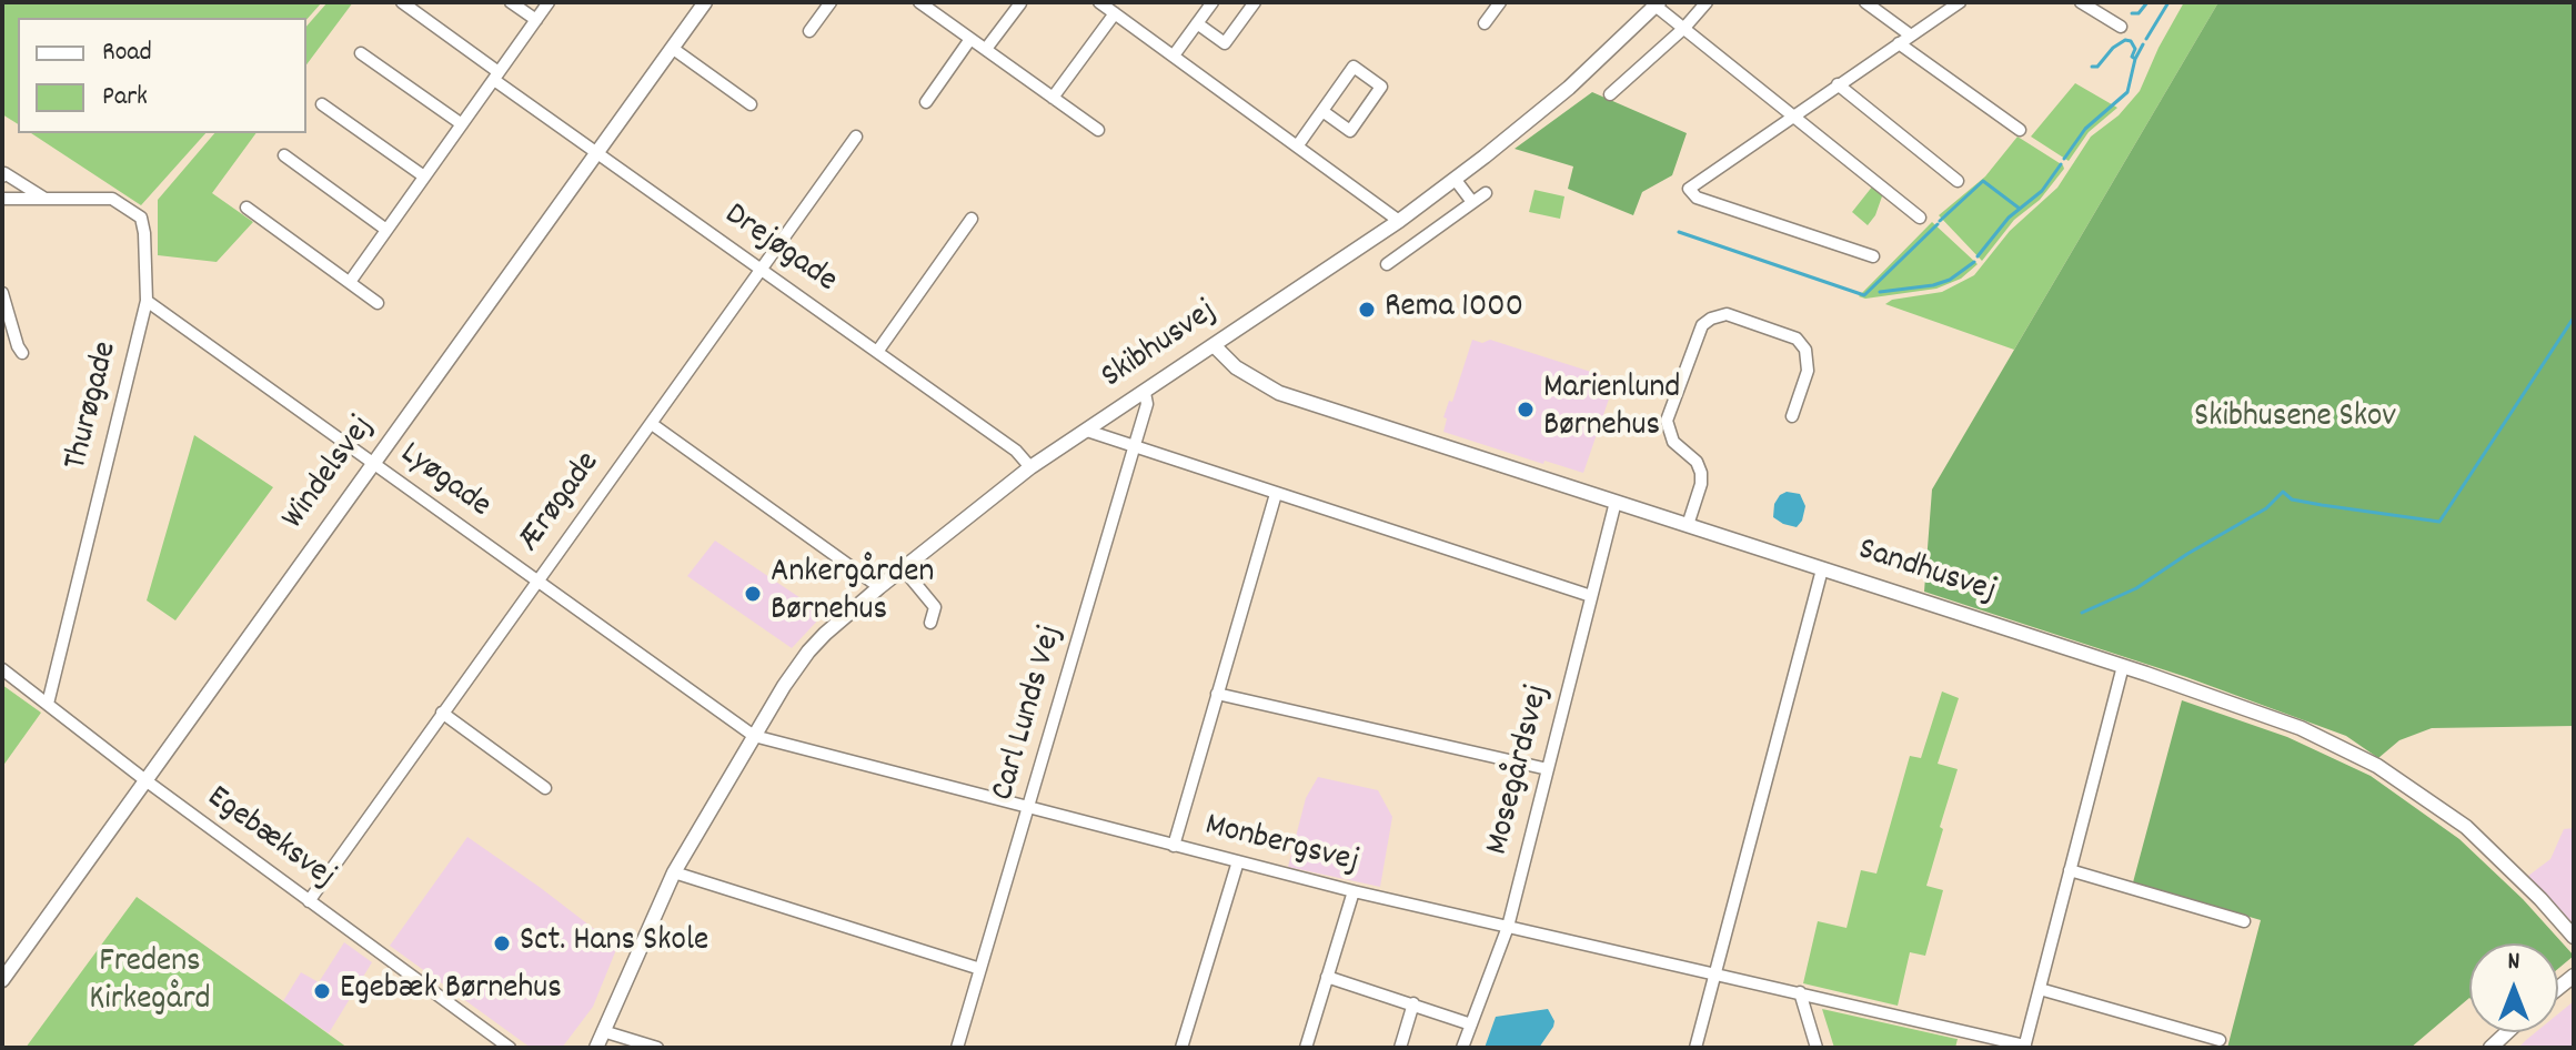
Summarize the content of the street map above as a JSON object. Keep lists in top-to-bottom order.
{
  "streets": {
    "street": [
      "Drejøgade",
      "Skibhusvej",
      "Thurøgade",
      "Windelsvej",
      "Lyøgade",
      "Ærøgade",
      "Sandhusvej",
      "Carl Lunds Vej",
      "Mosegårdsvej",
      "Egebæksvej",
      "Monbergsvej"
    ]
  },
  "crossings": [
    ["Drejøgade", "Skibhusvej"],
    ["Drejøgade", "Windelsvej"],
    ["Drejøgade", "Ærøgade"],
    ["Skibhusvej", "Lyøgade"],
    ["Skibhusvej", "Sandhusvej"],
    ["Skibhusvej", "Carl Lunds Vej"],
    ["Skibhusvej", "Monbergsvej"],
    ["Thurøgade", "Lyøgade"],
    ["Thurøgade", "Egebæksvej"],
    ["Windelsvej", "Lyøgade"],
    ["Windelsvej", "Egebæksvej"],
    ["Lyøgade", "Ærøgade"],
    ["Lyøgade", "Monbergsvej"],
    ["Ærøgade", "Egebæksvej"],
    ["Sandhusvej", "Mosegårdsvej"],
    ["Carl Lunds Vej", "Monbergsvej"],
    ["Mosegårdsvej", "Monbergsvej"]
  ],
  "parks": ["Skibhusene Skov", "Fredens Kirkegård"],
  "places": [
    "Rema 1000",
    "Marienlund Børnehus",
    "Ankergården Børnehus",
    "Sct. Hans Skole",
    "Egebæk Børnehus"
  ],
  "legend": ["Road", "Park"],
  "north": "top"
}
